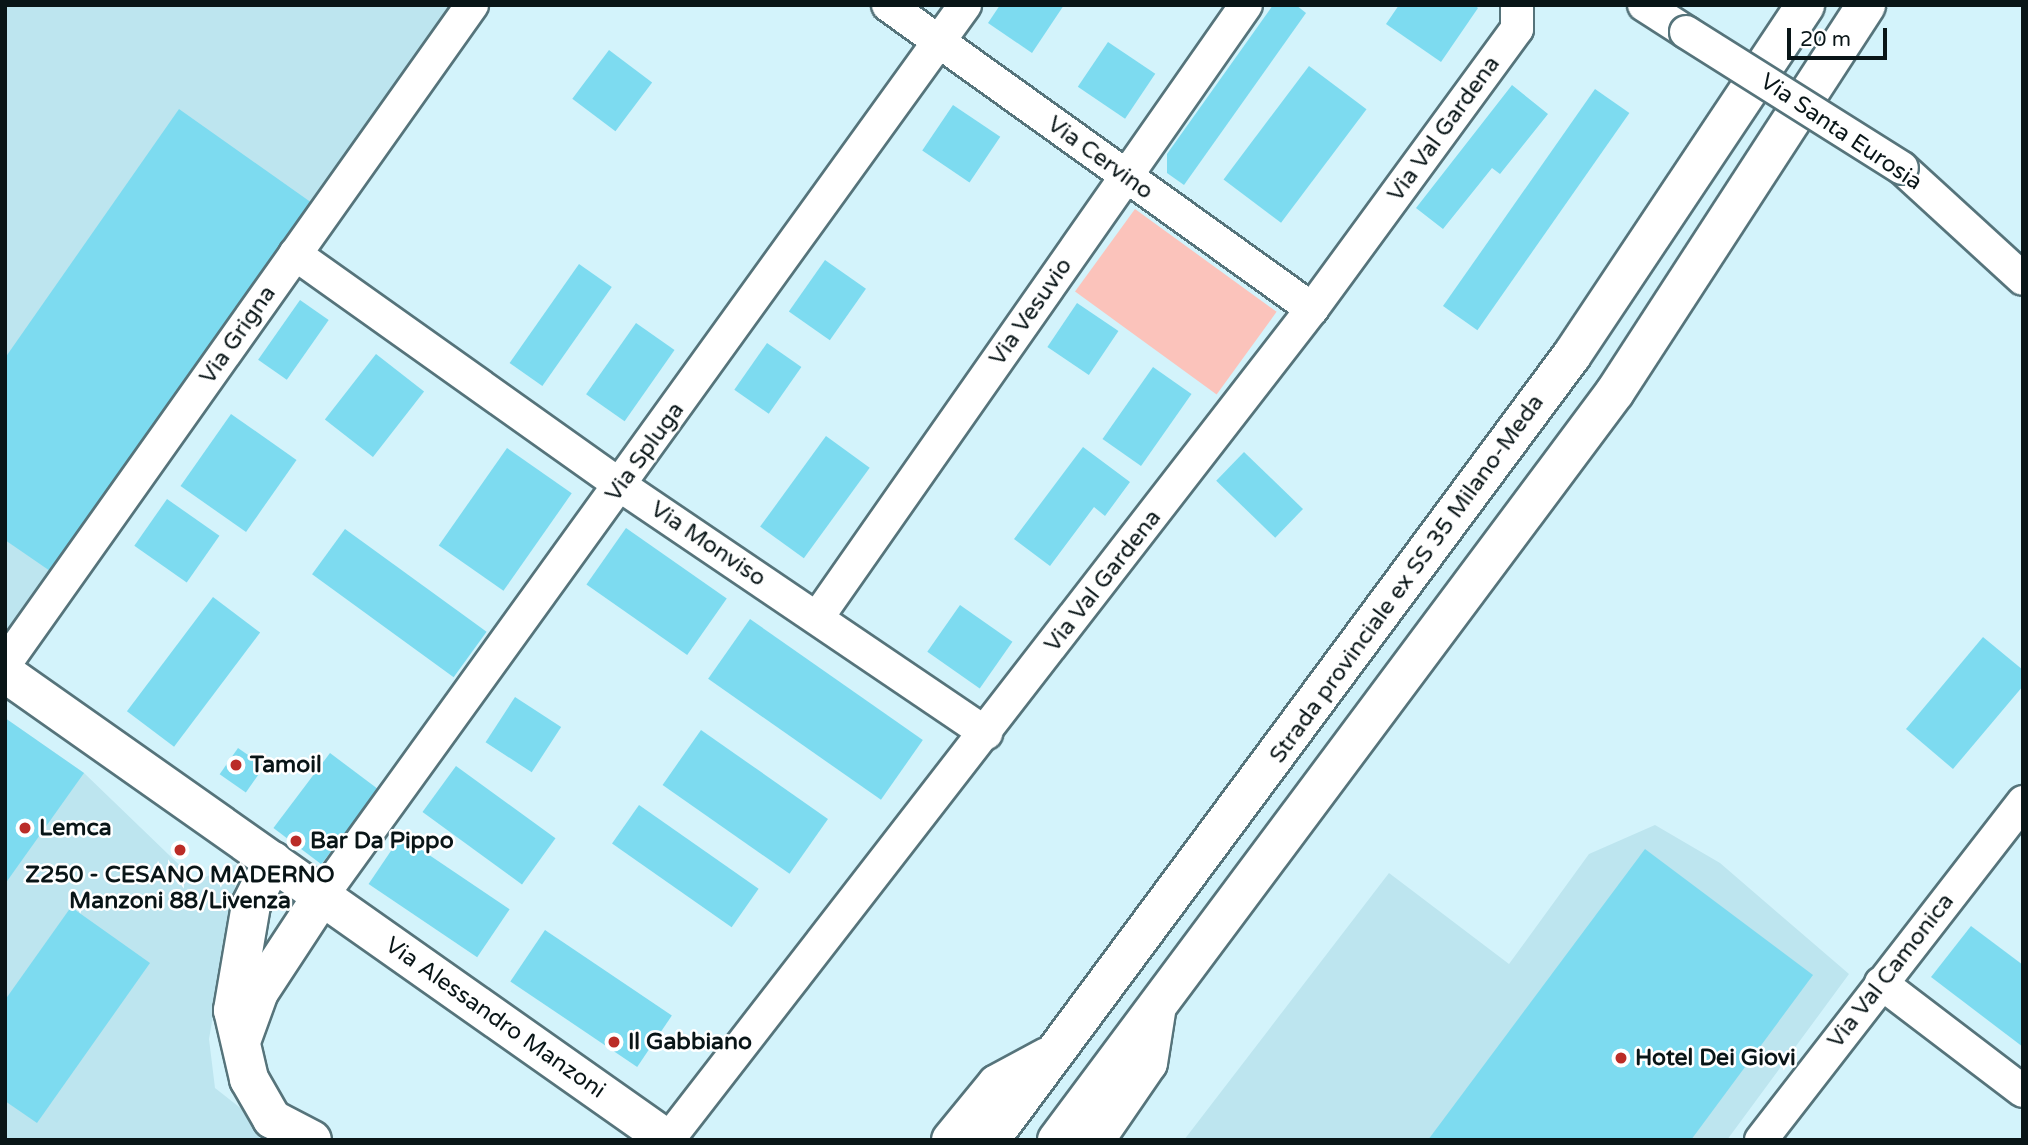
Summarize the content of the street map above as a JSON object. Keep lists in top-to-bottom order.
{
  "streets": {
    "main road": ["Strada provinciale ex SS 35 Milano-Meda", "Via Alessandro Manzoni"],
    "street": [
      "Via Val Gardena",
      "Via Santa Eurosia",
      "Via Cervino",
      "Via Vesuvio",
      "Via Grigna",
      "Via Spluga",
      "Via Monviso",
      "Via Val Camonica"
    ]
  },
  "crossings": [
    ["Via Val Gardena", "Via Cervino"],
    ["Via Val Gardena", "Via Monviso"],
    ["Via Val Gardena", "Via Alessandro Manzoni"],
    ["Via Cervino", "Via Vesuvio"],
    ["Via Cervino", "Via Spluga"],
    ["Via Vesuvio", "Via Monviso"],
    ["Via Grigna", "Via Monviso"],
    ["Via Spluga", "Via Monviso"],
    ["Via Spluga", "Via Alessandro Manzoni"]
  ],
  "places": [
    "Tamoil",
    "Lemca",
    "Bar Da Pippo",
    "Z250 - CESANO MADERNO Manzoni 88/Livenza",
    "Il Gabbiano",
    "Hotel Dei Giovi"
  ],
  "scale_bar": "20 m"
}
